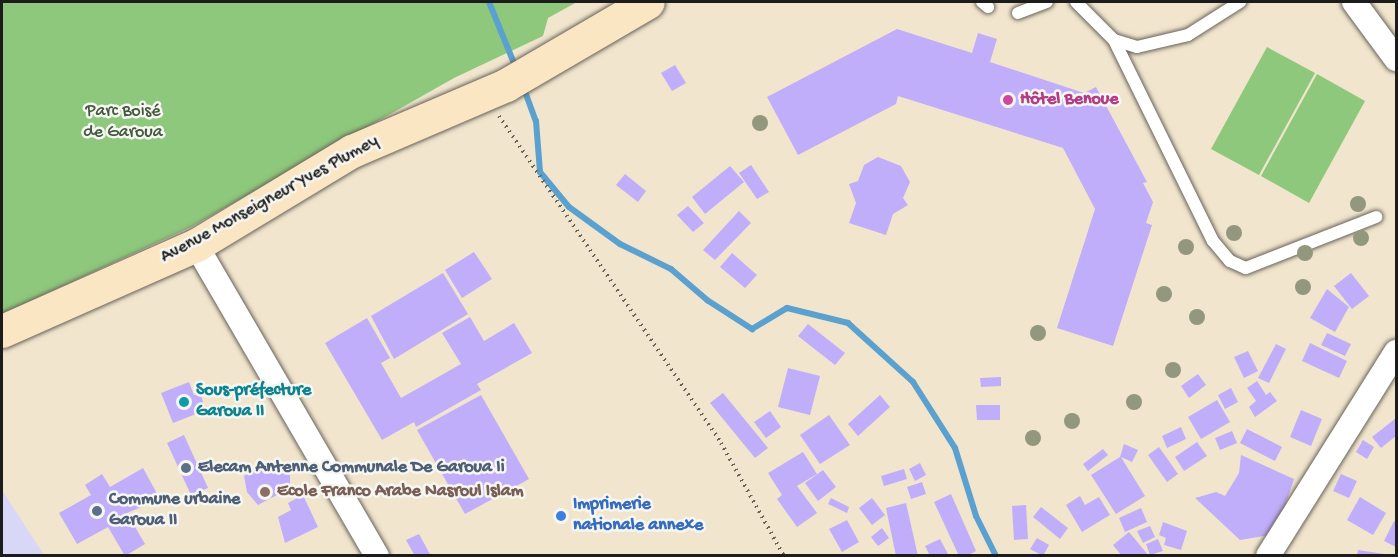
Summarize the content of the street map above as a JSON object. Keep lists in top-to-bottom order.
{
  "streets": {
    "main road": ["Avenue Monseigneur Yves Plumey"]
  },
  "parks": ["Parc Boisé de Garoua"],
  "places": [
    "Hôtel Benoue",
    "Sous-préfecture Garoua II",
    "Elecam Antenne Communale De Garoua Ii",
    "Ecole Franco Arabe Nasroul Islam",
    "Commune urbaine Garoua II",
    "Imprimerie nationale annexe"
  ]
}
